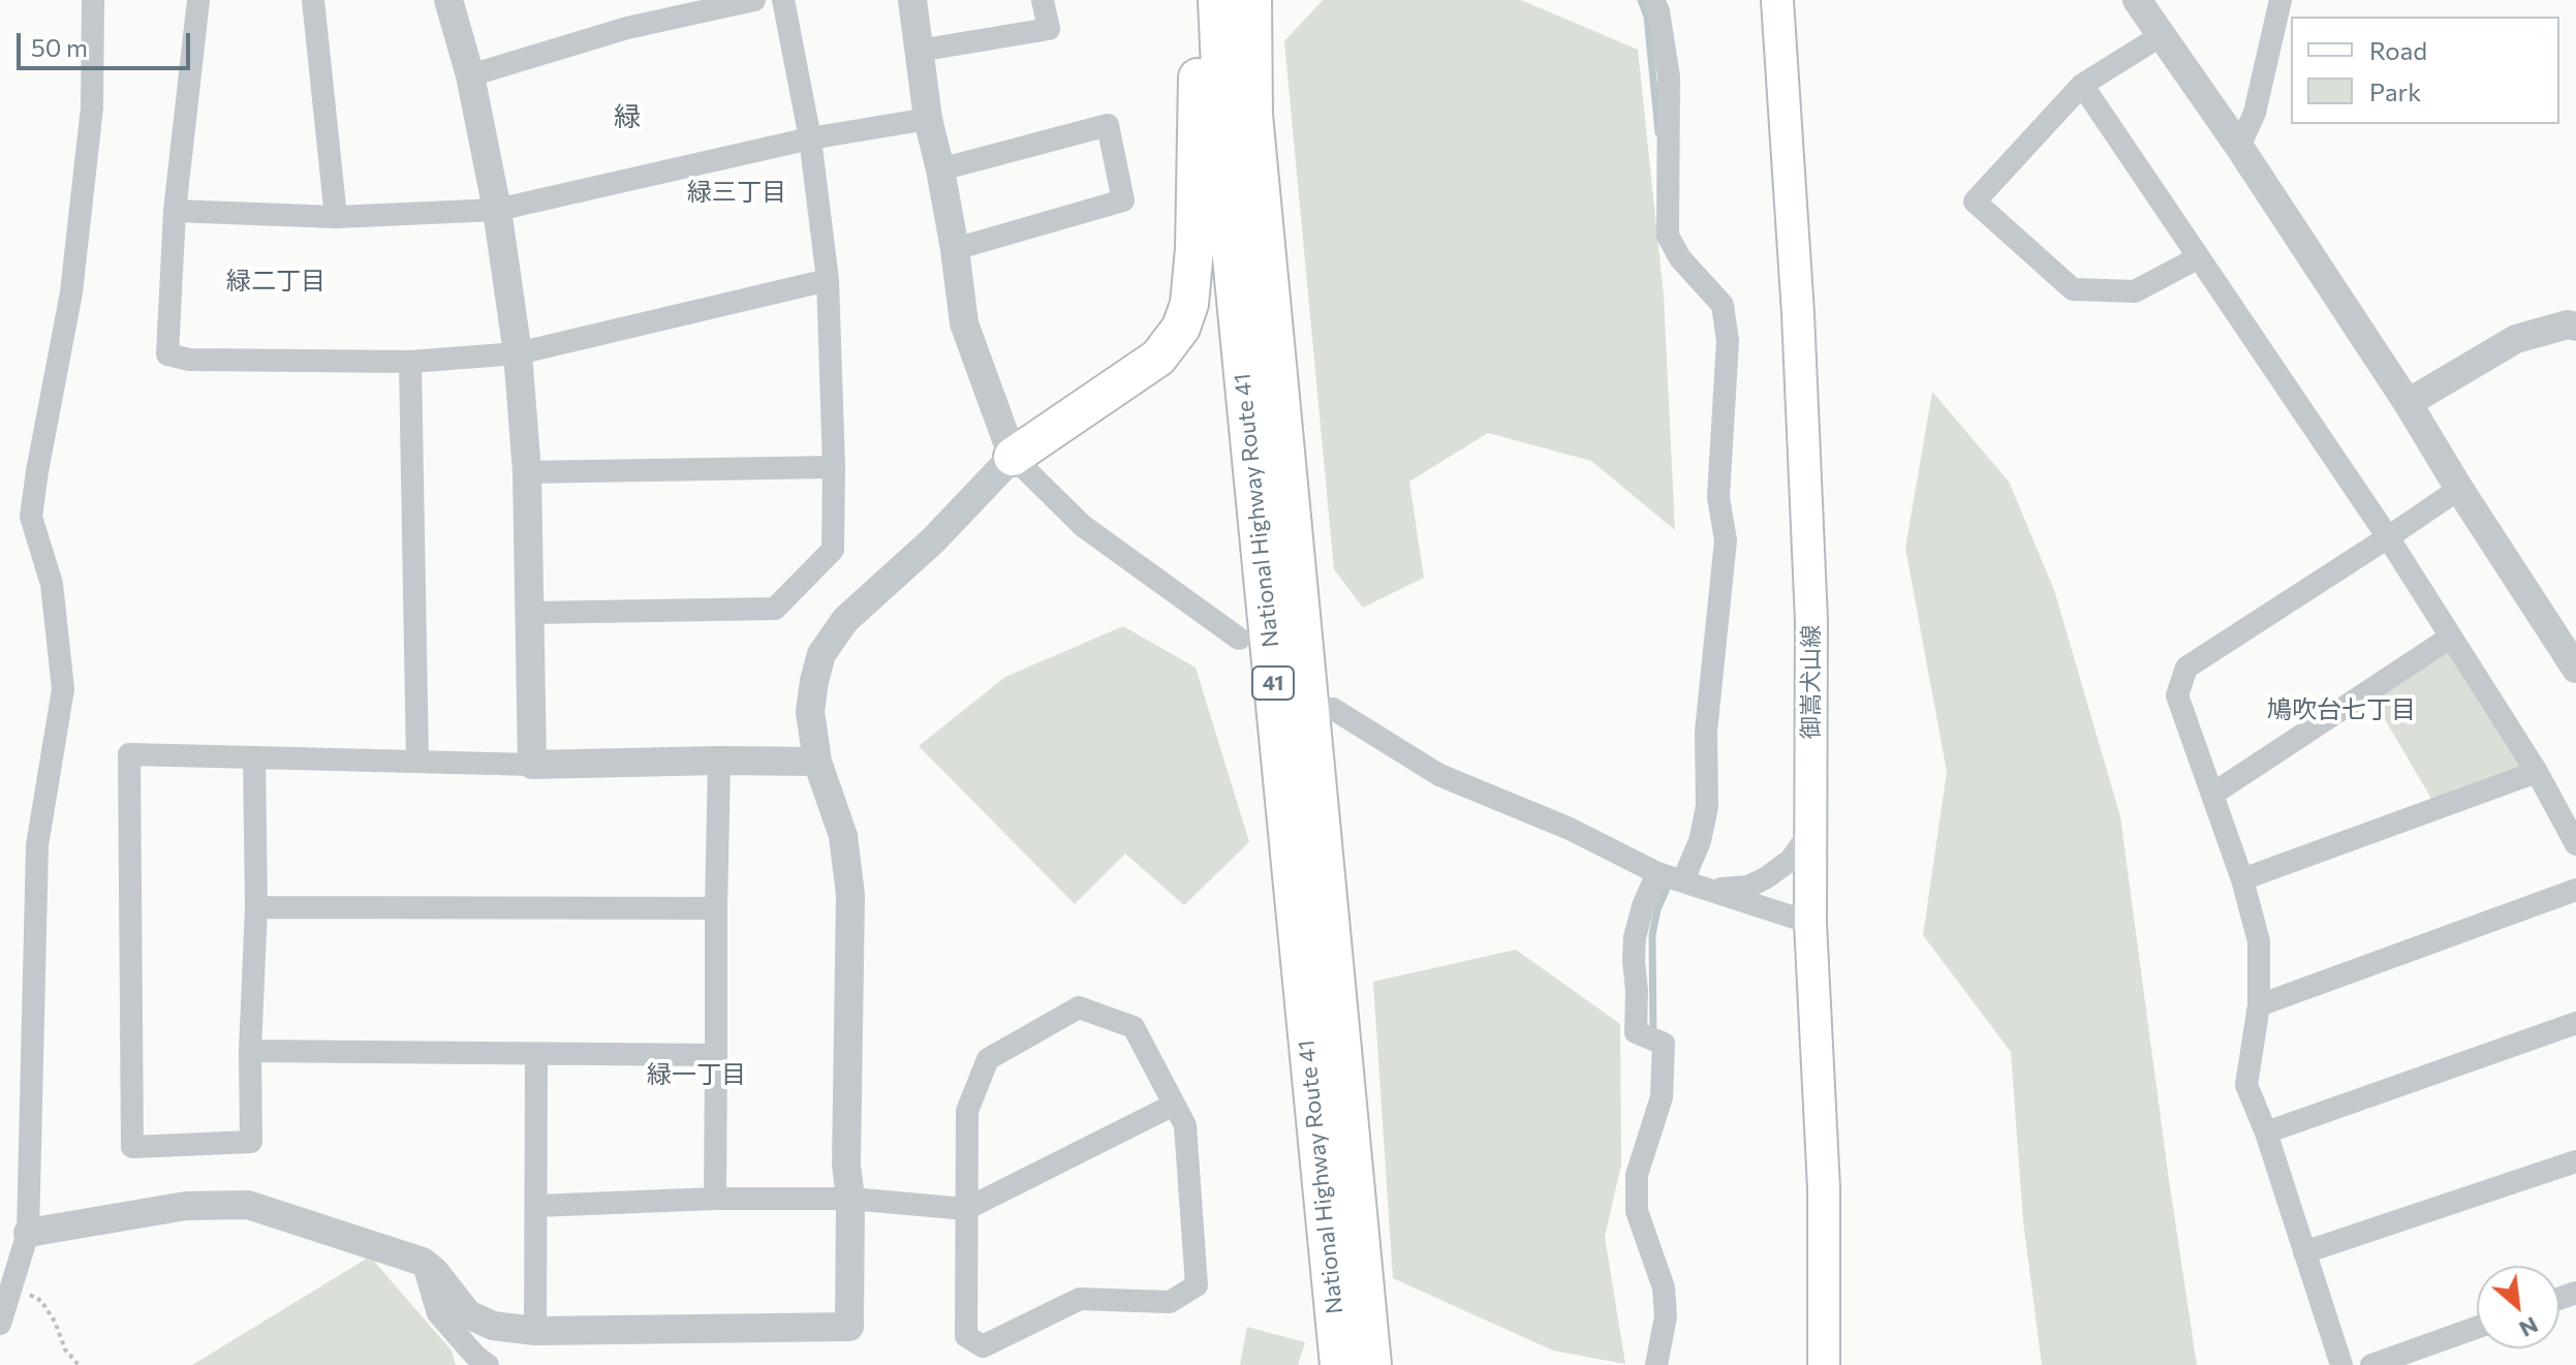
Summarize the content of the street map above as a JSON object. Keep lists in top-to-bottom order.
{
  "streets": {
    "highway": ["National Highway Route 41", "41"],
    "main road": ["御嵩犬山線"]
  },
  "districts": [
    "緑",
    "緑三丁目",
    "緑二丁目",
    "鳩吹台七丁目",
    "緑一丁目"
  ],
  "legend": ["Road", "Park"],
  "scale_bar": "50 m",
  "north": "bottom right"
}
